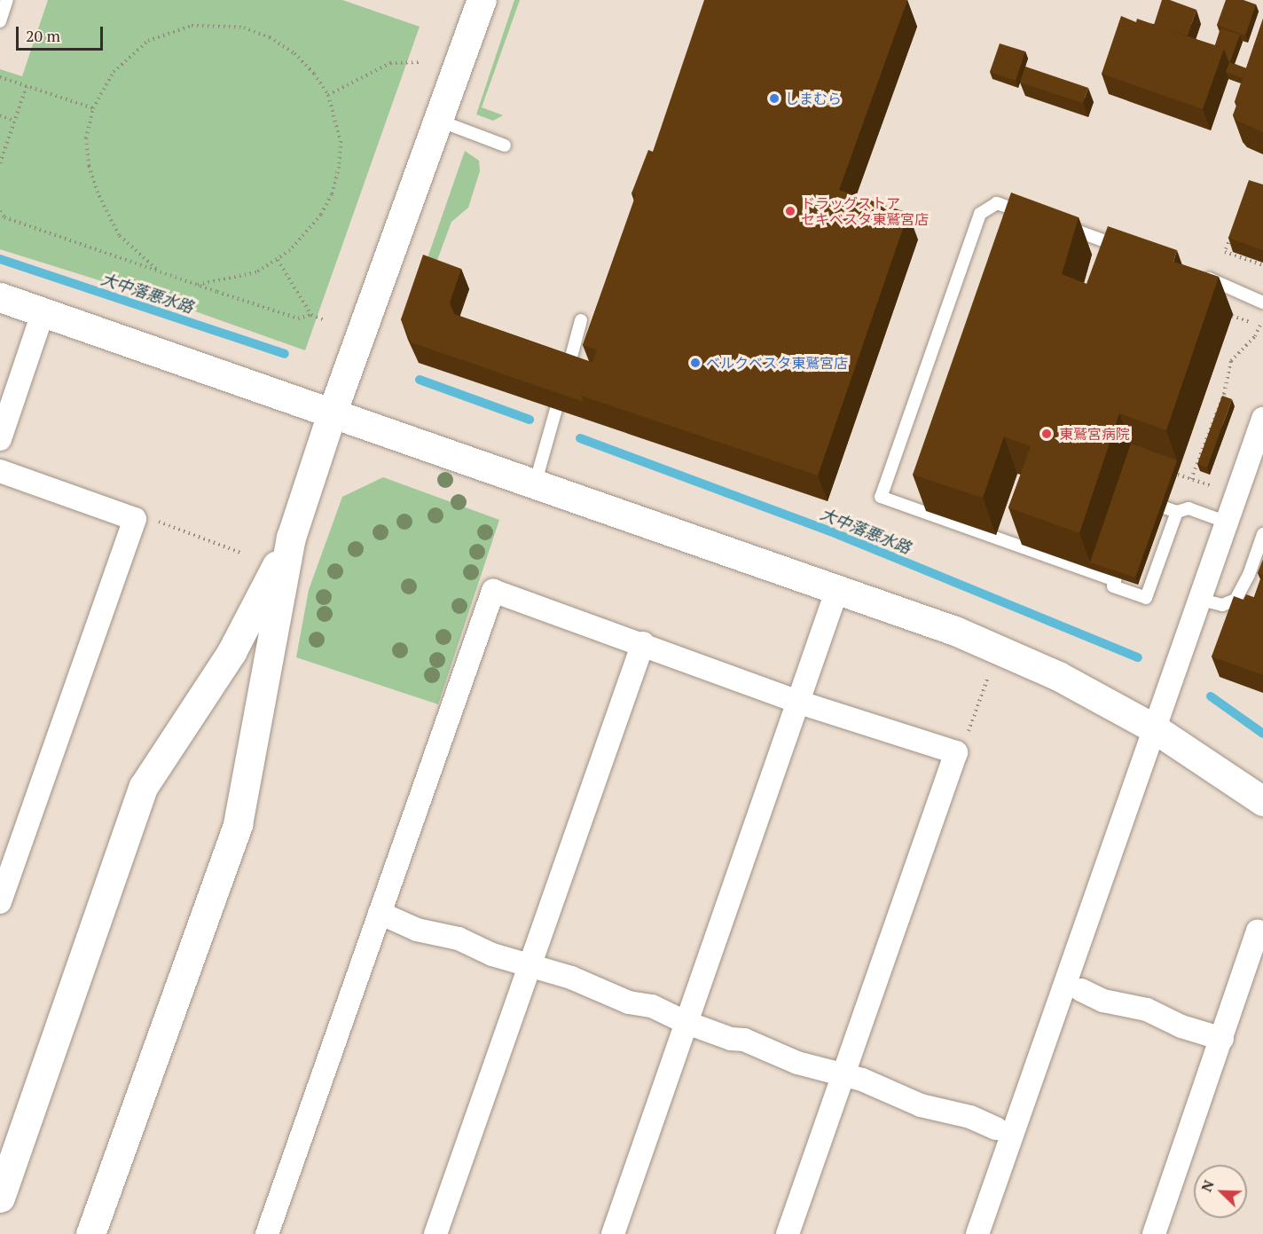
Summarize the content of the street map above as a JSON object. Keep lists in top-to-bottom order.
{
  "water": ["大中落悪水路"],
  "places": [
    "しまむら",
    "ドラッグストア セキベスタ東鷲宮店",
    "ベルクベスタ東鷲宮店",
    "東鷲宮病院"
  ],
  "scale_bar": "20 m",
  "north": "top left"
}
